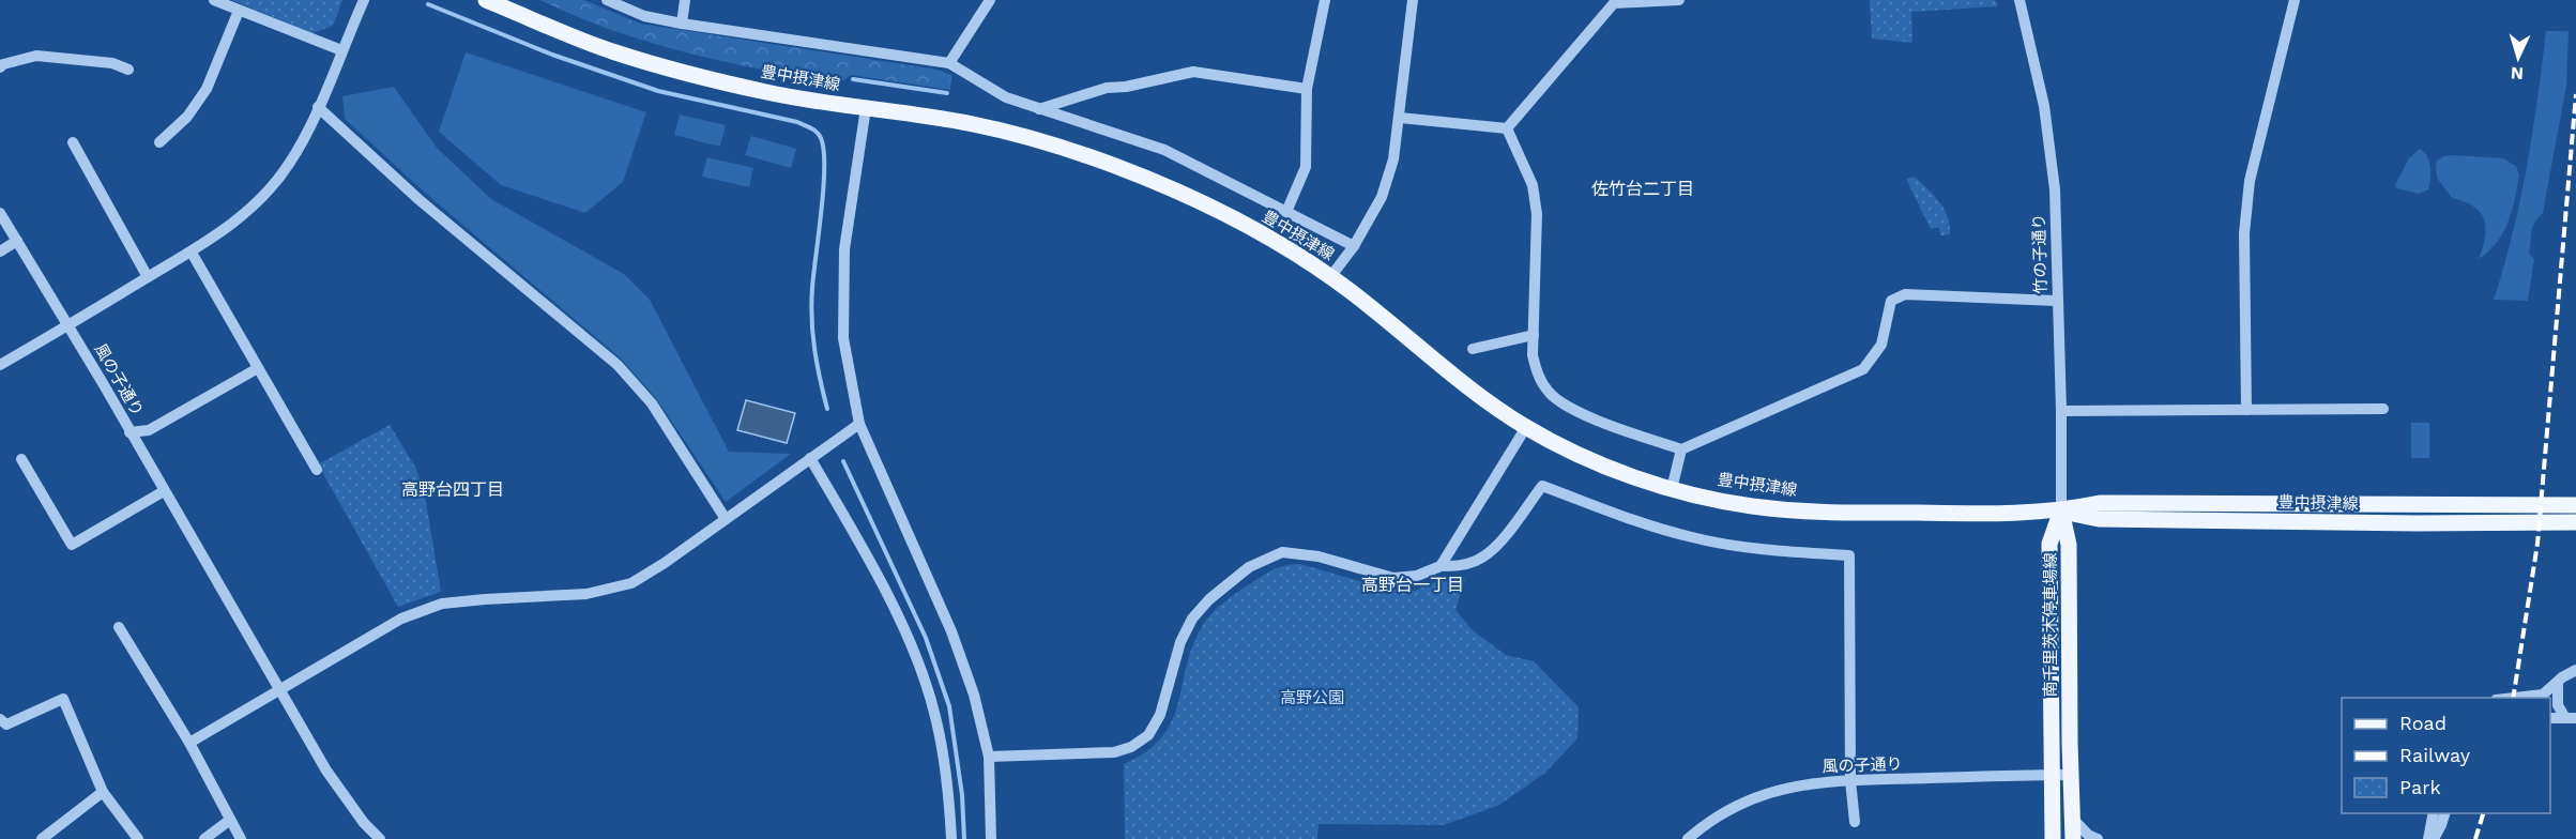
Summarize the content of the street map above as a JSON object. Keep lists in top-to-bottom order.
{
  "streets": {
    "main road": ["豊中摂津線", "南千里茨木停車場線"],
    "street": ["竹の子通り", "風の子通り"]
  },
  "crossings": [
    ["豊中摂津線", "竹の子通り"],
    ["豊中摂津線", "南千里茨木停車場線"],
    ["竹の子通り", "南千里茨木停車場線"],
    ["風の子通り", "南千里茨木停車場線"]
  ],
  "districts": ["佐竹台二丁目", "高野台四丁目", "高野台一丁目"],
  "parks": ["高野公園"],
  "legend": ["Road", "Railway", "Park"],
  "north": "bottom"
}
